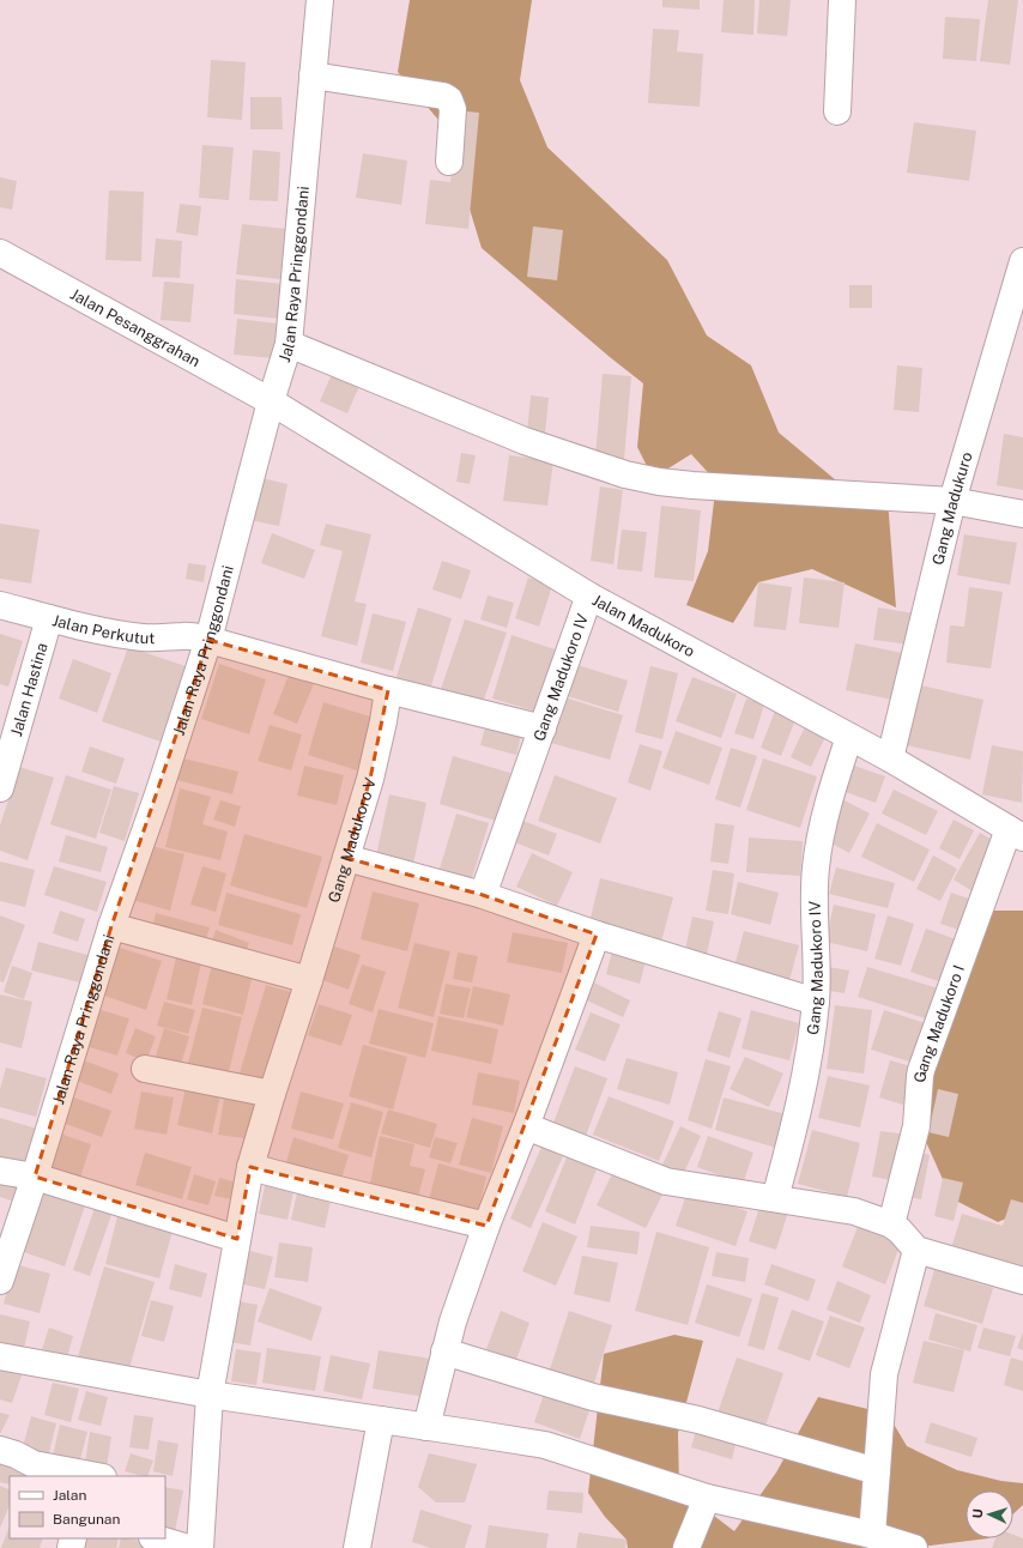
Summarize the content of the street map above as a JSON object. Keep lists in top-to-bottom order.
{
  "streets": {
    "street": [
      "Jalan Raya Pringgondani",
      "Jalan Pesanggrahan",
      "Gang Madukuro",
      "Jalan Madukoro",
      "Jalan Perkutut",
      "Gang Madukoro IV",
      "Jalan Hastina",
      "Gang Madukoro V",
      "Gang Madukoro I"
    ]
  },
  "crossings": [
    ["Jalan Raya Pringgondani", "Jalan Pesanggrahan"],
    ["Jalan Raya Pringgondani", "Jalan Madukoro"],
    ["Jalan Raya Pringgondani", "Jalan Perkutut"],
    ["Jalan Pesanggrahan", "Jalan Madukoro"],
    ["Gang Madukuro", "Jalan Madukoro"],
    ["Jalan Madukoro", "Gang Madukoro IV"],
    ["Jalan Madukoro", "Gang Madukoro I"],
    ["Jalan Perkutut", "Jalan Hastina"]
  ],
  "legend": ["Jalan", "Bangunan"],
  "north": "left"
}
